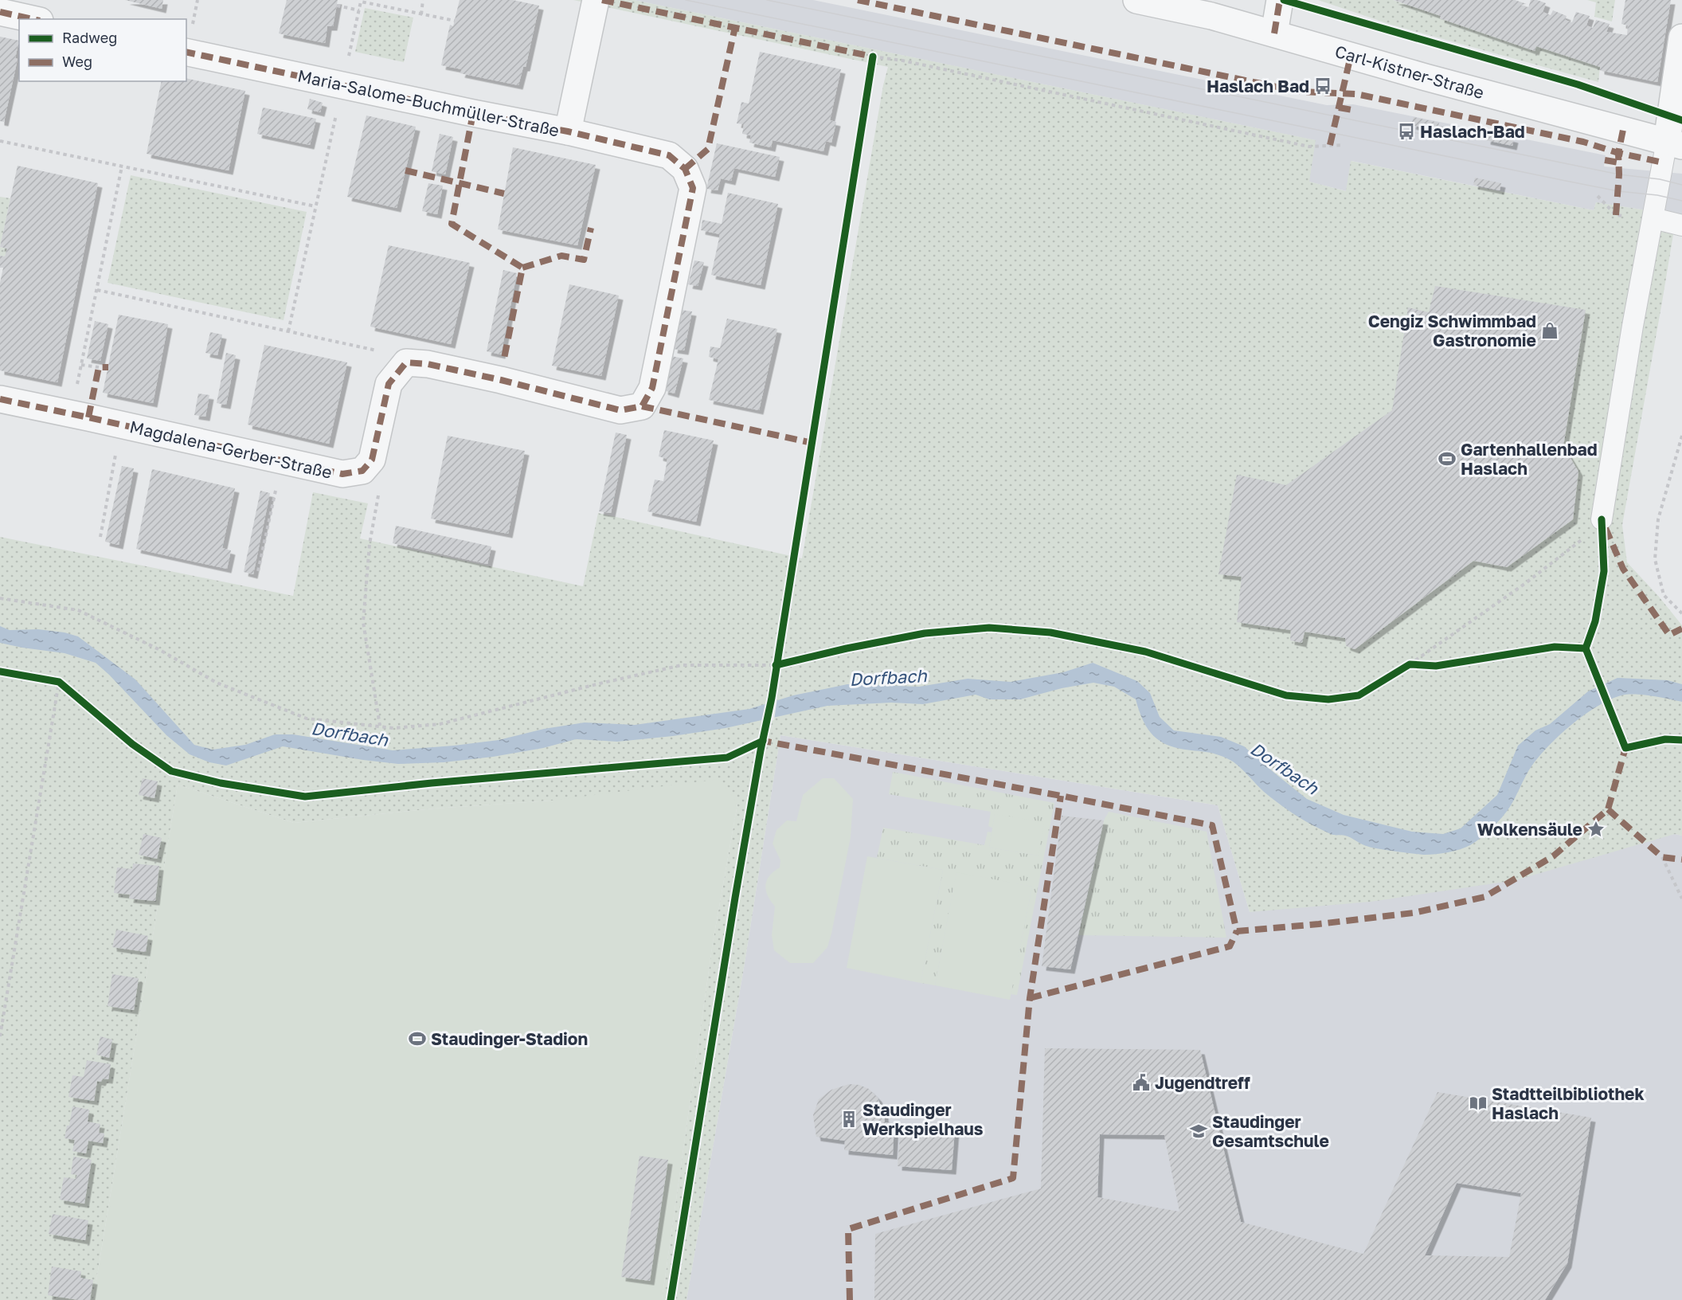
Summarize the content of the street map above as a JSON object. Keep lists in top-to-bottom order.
{
  "streets": {
    "street": ["Carl-Kistner-Straße", "Maria-Salome-Buchmüller-Straße", "Magdalena-Gerber-Straße"]
  },
  "water": ["Dorfbach"],
  "places": {
    "bus stop": ["Haslach Bad", "Haslach-Bad"],
    "shop": ["Cengiz Schwimmbad Gastronomie"],
    "sports": ["Gartenhallenbad Haslach", "Staudinger-Stadion"],
    "place": ["Wolkensäule"],
    "public building": ["Jugendtreff"],
    "library": ["Stadtteilbibliothek Haslach"],
    "building": ["Staudinger Werkspielhaus"],
    "school or university": ["Staudinger Gesamtschule"]
  },
  "legend": ["Radweg", "Weg"]
}
